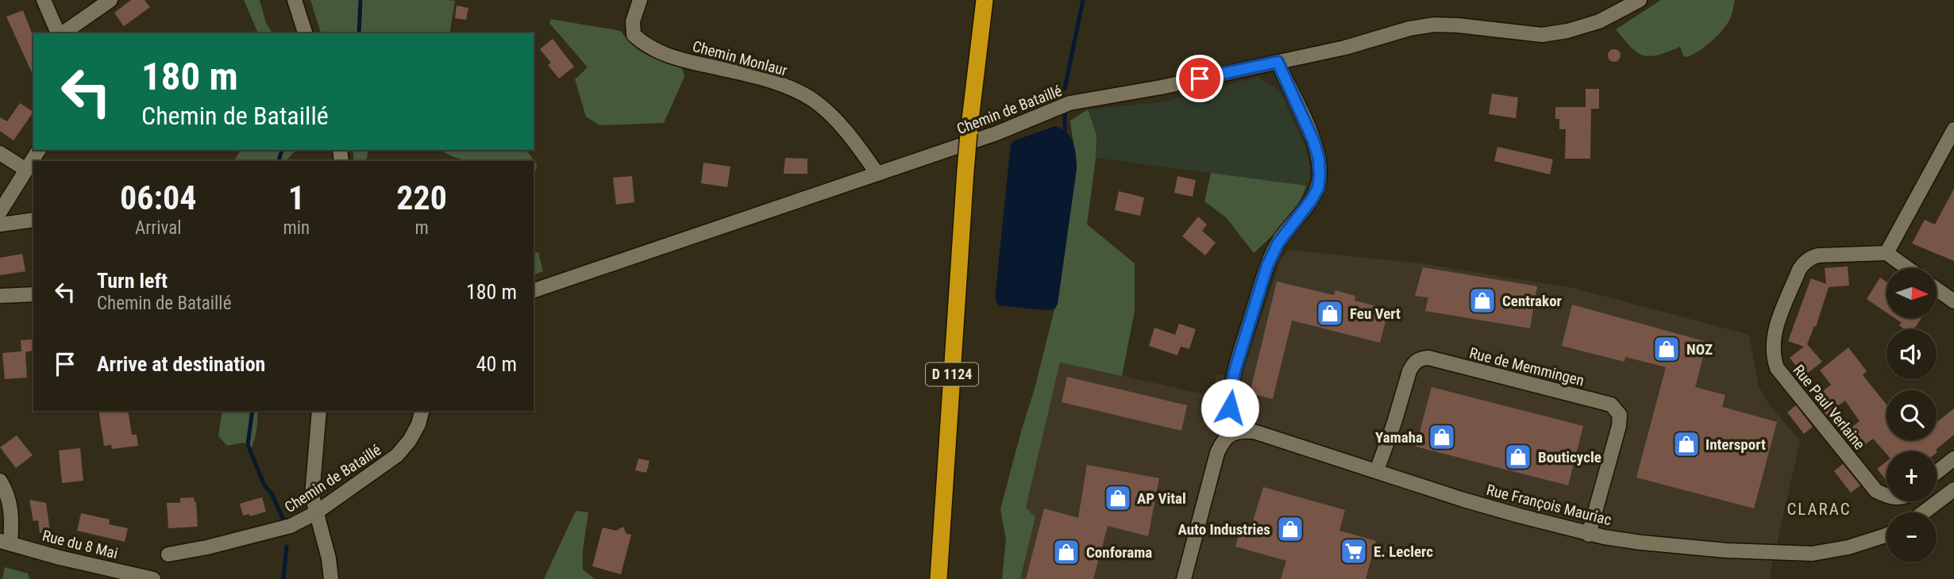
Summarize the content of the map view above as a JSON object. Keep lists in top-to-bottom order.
{
  "streets": {
    "highway": ["D 1124"],
    "street": [
      "Chemin Monlaur",
      "Chemin de Bataillé",
      "Rue de Memmingen",
      "Rue Paul Verlaine",
      "Rue François Mauriac",
      "Rue du 8 Mai"
    ]
  },
  "crossings": [
    ["Chemin Monlaur", "Chemin de Bataillé"],
    ["Rue de Memmingen", "Rue François Mauriac"]
  ],
  "districts": ["CLARAC"],
  "places": {
    "shop": [
      "Centrakor",
      "Feu Vert",
      "NOZ",
      "Yamaha",
      "Intersport",
      "Bouticycle",
      "AP Vital",
      "Auto Industries",
      "Conforama"
    ],
    "supermarket": ["E. Leclerc"]
  },
  "north": "right",
  "page": {
    "turn": ["180 m", "Chemin de Bataillé"],
    "eta": [
      "06:04",
      "Arrival",
      "1",
      "min",
      "220",
      "m"
    ],
    "list": [
      {
        "name": "Turn left",
        "note": "Chemin de Bataillé",
        "value": "180 m"
      },
      {
        "name": "Arrive at destination",
        "value": "40 m"
      }
    ],
    "map_buttons": ["+", "−"]
  }
}
